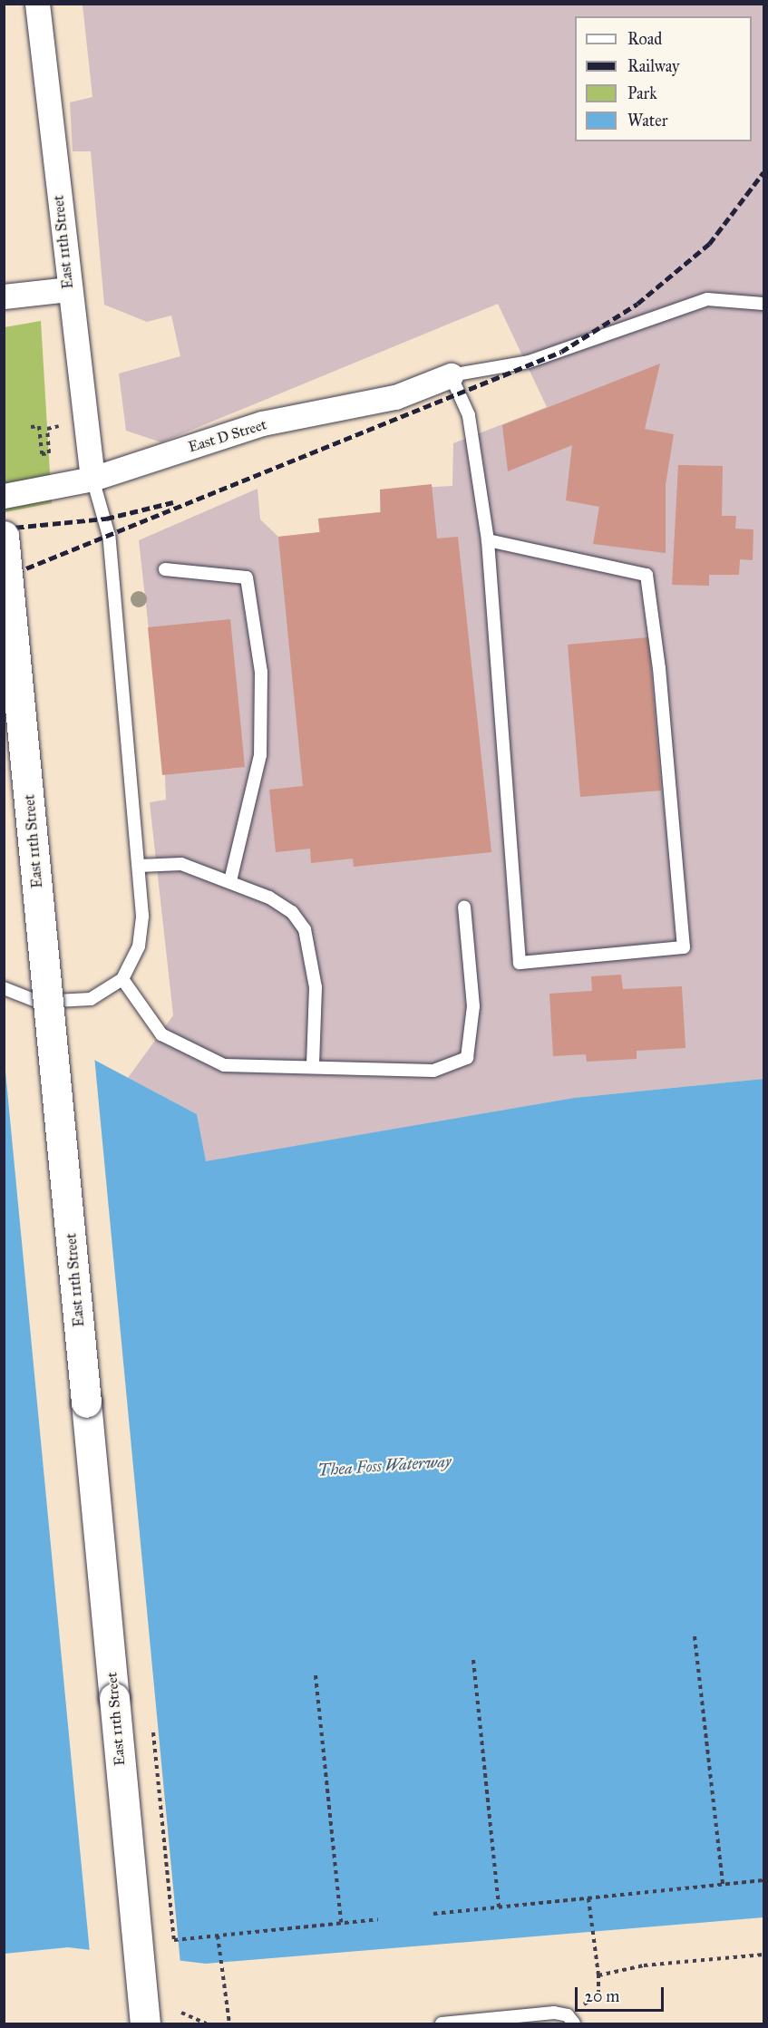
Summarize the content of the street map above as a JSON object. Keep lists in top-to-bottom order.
{
  "streets": {
    "street": ["East 11th Street", "East D Street"]
  },
  "crossings": [
    ["East 11th Street", "East D Street"]
  ],
  "water": ["Thea Foss Waterway"],
  "legend": [
    "Road",
    "Railway",
    "Park",
    "Water"
  ],
  "scale_bar": "20 m"
}
